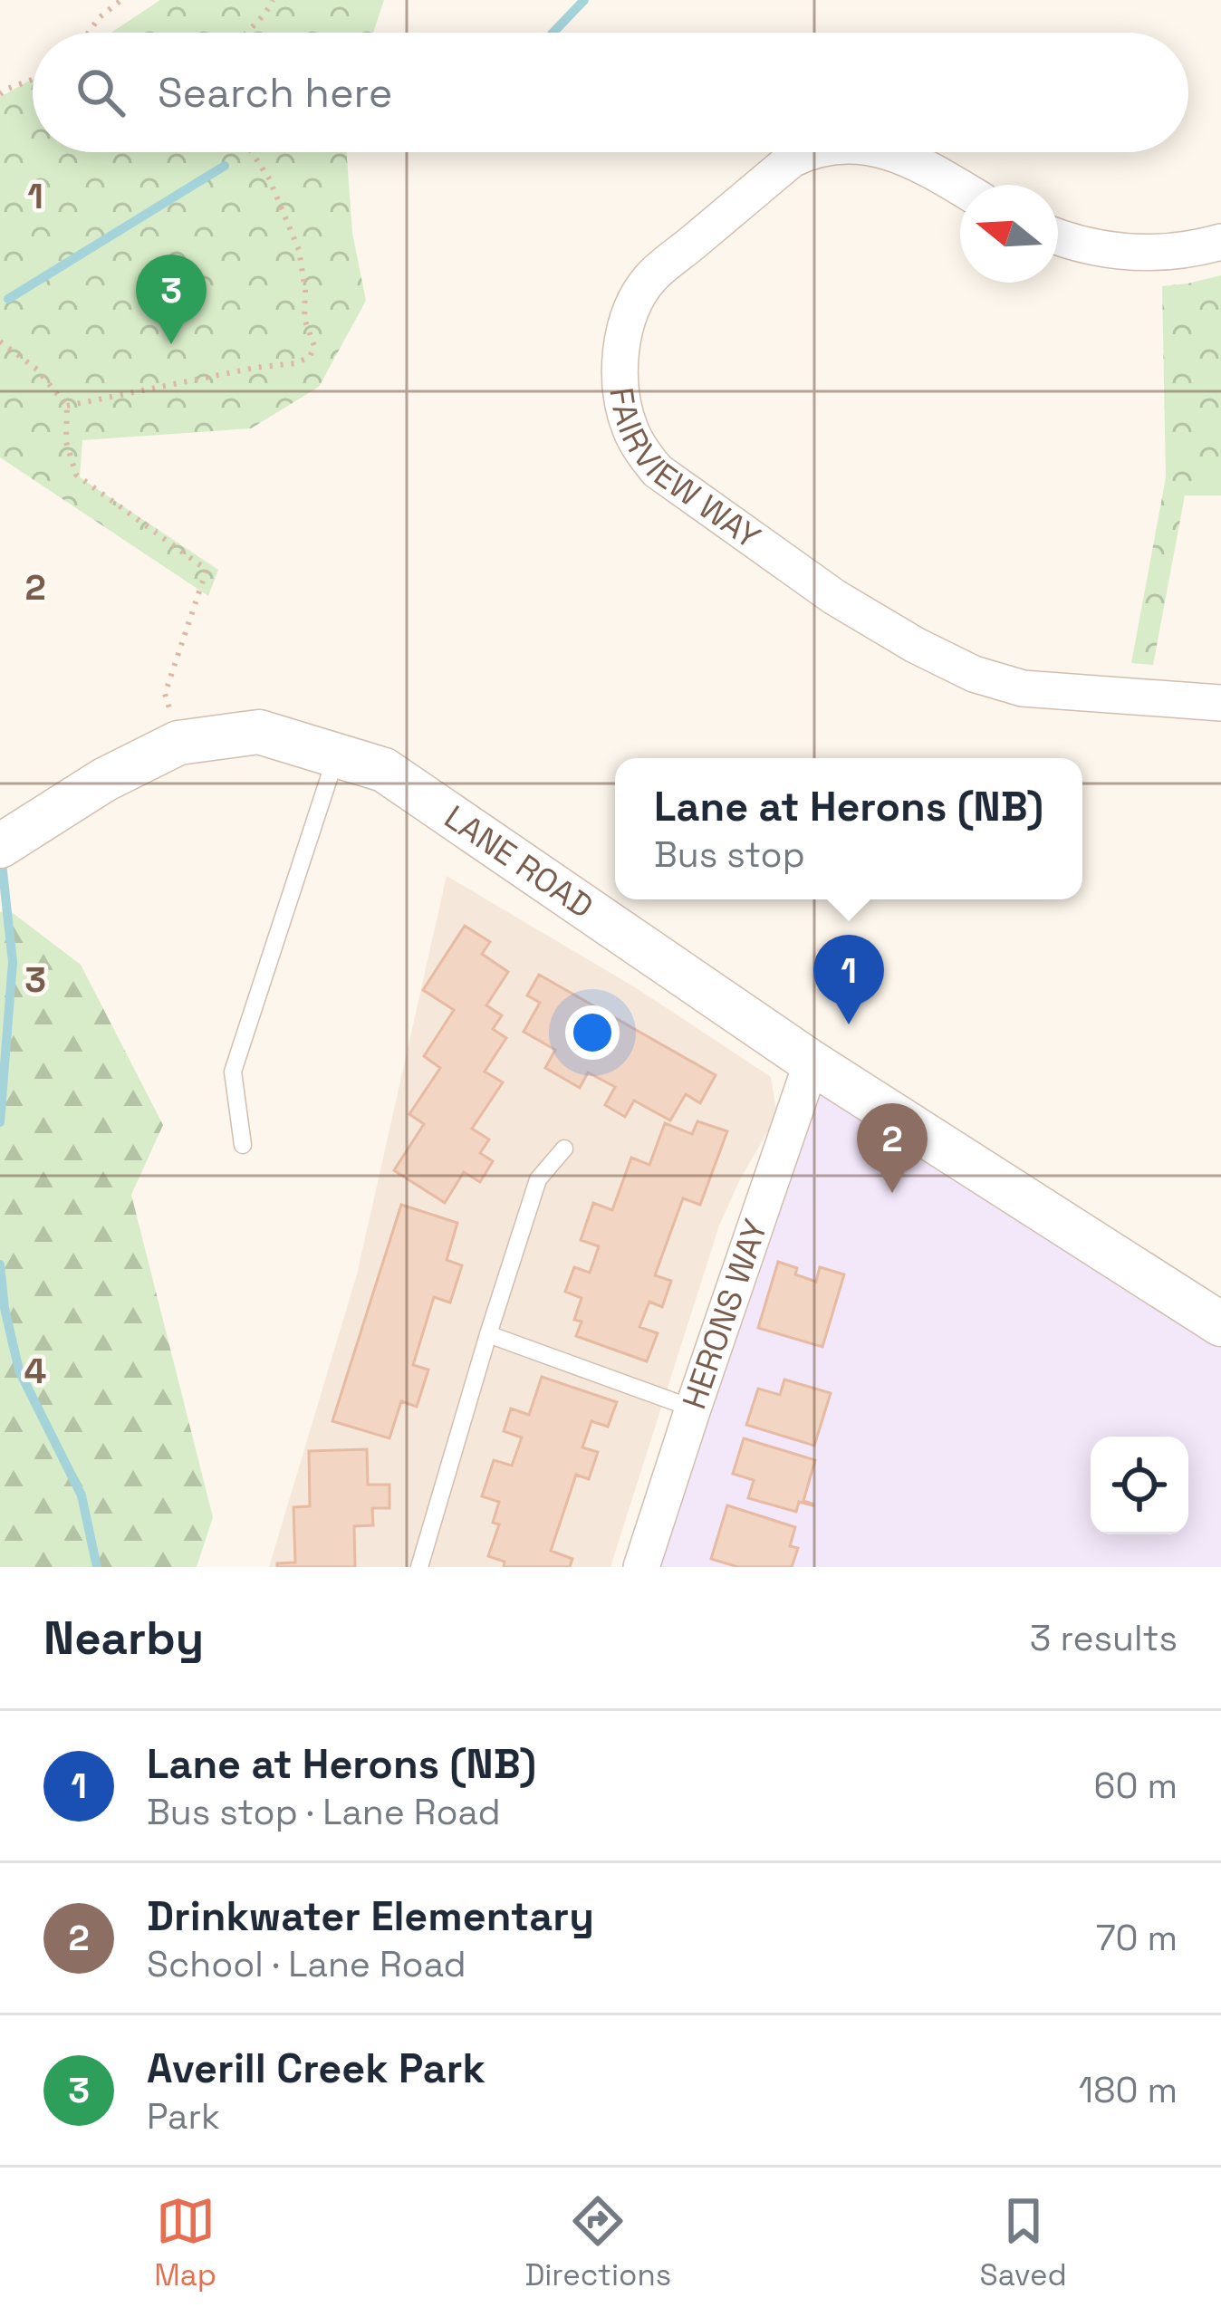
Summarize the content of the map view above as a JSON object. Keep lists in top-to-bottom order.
{
  "streets": {
    "street": ["FAIRVIEW WAY", "LANE ROAD", "HERONS WAY"]
  },
  "crossings": [
    ["LANE ROAD", "HERONS WAY"]
  ],
  "north": "left",
  "page": {
    "search": "Search here",
    "pins": ["3", "1", "2"],
    "popup": ["Lane at Herons (NB)", "Bus stop"],
    "heading": ["Nearby", "3 results"],
    "list": [
      {
        "mark": "1",
        "name": "Lane at Herons (NB)",
        "note": "Bus stop · Lane Road",
        "value": "60 m"
      },
      {
        "mark": "2",
        "name": "Drinkwater Elementary",
        "note": "School · Lane Road",
        "value": "70 m"
      },
      {
        "mark": "3",
        "name": "Averill Creek Park",
        "note": "Park",
        "value": "180 m"
      }
    ],
    "nav": ["Map", "Directions", "Saved"]
  },
  "grid": {
    "rows": [
      "1",
      "2",
      "3",
      "4"
    ]
  }
}
